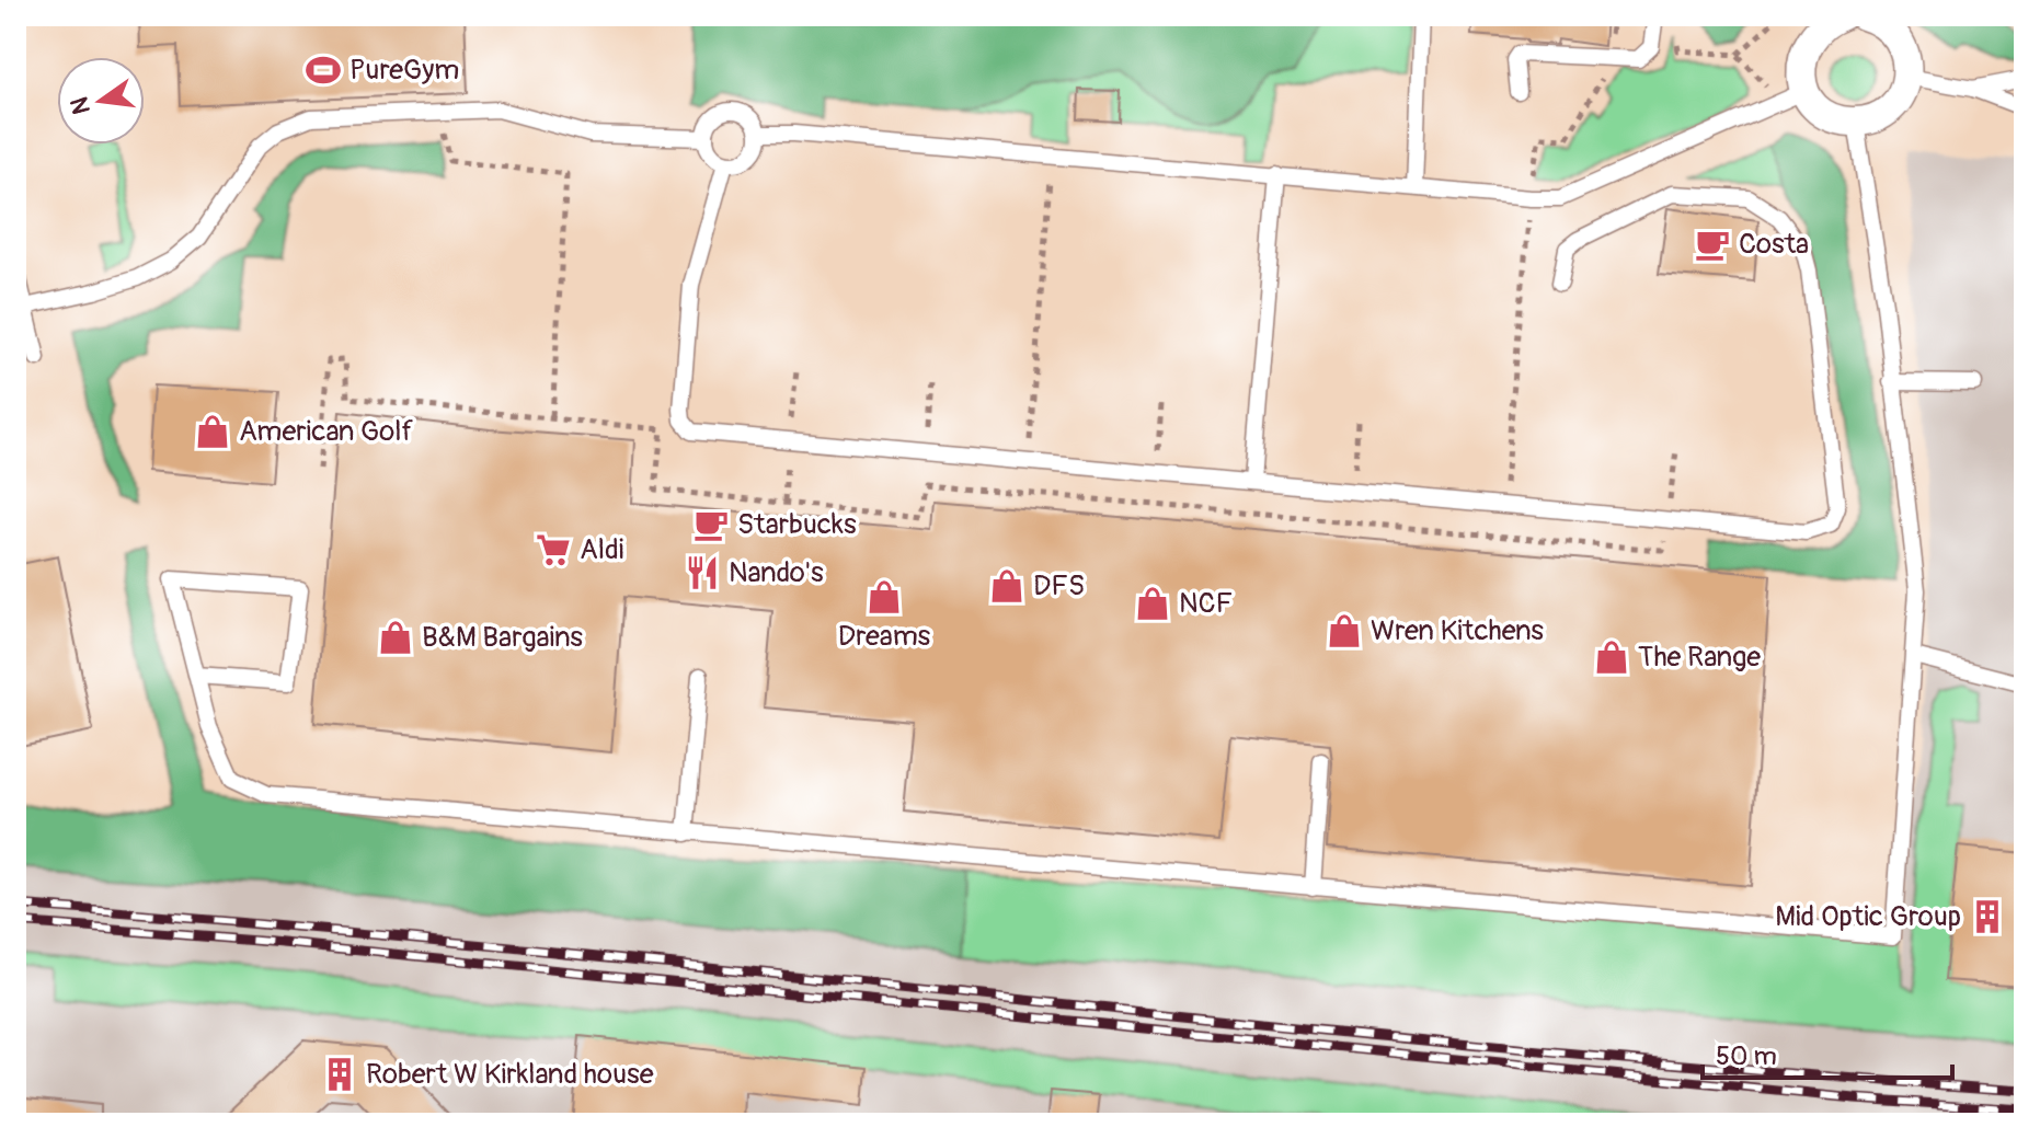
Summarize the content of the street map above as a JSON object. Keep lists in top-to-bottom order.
{
  "places": {
    "sports": ["PureGym"],
    "cafe": ["Costa", "Starbucks"],
    "shop": [
      "American Golf",
      "DFS",
      "Dreams",
      "NCF",
      "Wren Kitchens",
      "B&M Bargains",
      "The Range"
    ],
    "supermarket": ["Aldi"],
    "restaurant": ["Nando's"],
    "building": ["Mid Optic Group", "Robert W Kirkland house"]
  },
  "scale_bar": "50 m",
  "north": "left"
}
